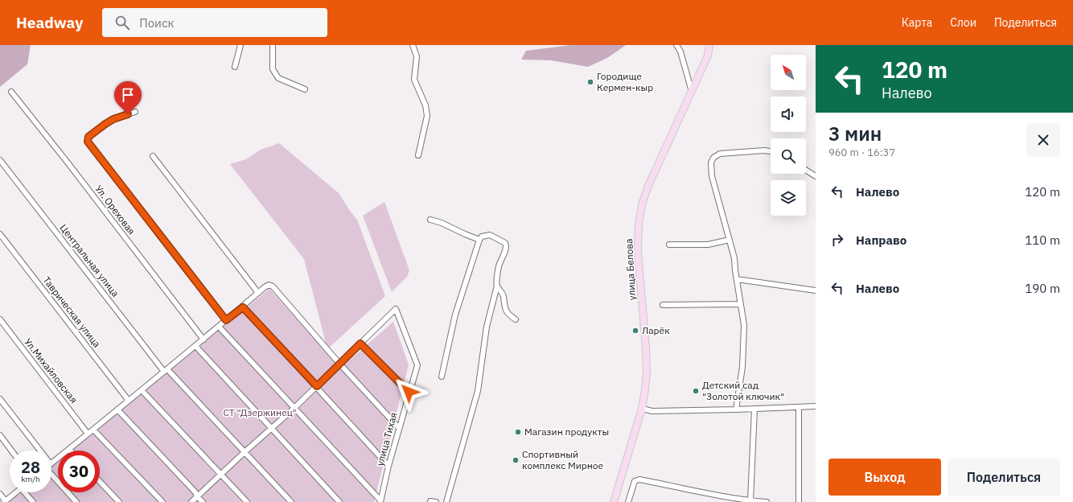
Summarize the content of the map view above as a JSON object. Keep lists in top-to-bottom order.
{
  "streets": {
    "main road": ["улица Белова"],
    "street": [
      "Ул. Ореховая",
      "Центральная улица",
      "Таврическая улица",
      "Ул.Михайловская",
      "улица Тихая"
    ]
  },
  "parks": ["СТ \"Дзержинец\""],
  "places": [
    "Городище Кермен-кыр",
    "Ларёк",
    "Детский сад \"Золотой ключик\"",
    "Магазин продукты",
    "Спортивный комплекс Мирное"
  ],
  "north": "top left",
  "page": {
    "header": "Headway",
    "search": "Поиск",
    "nav": ["Карта", "Слои", "Поделиться"],
    "turn": ["120 m", "Налево"],
    "heading": ["3 мин", "960 m · 16:37"],
    "list": [
      {
        "name": "Налево",
        "value": "120 m"
      },
      {
        "name": "Направо",
        "value": "110 m"
      },
      {
        "name": "Налево",
        "value": "190 m"
      }
    ],
    "speed": "28 km/h",
    "limit": "30",
    "buttons": ["Выход", "Поделиться"]
  }
}
